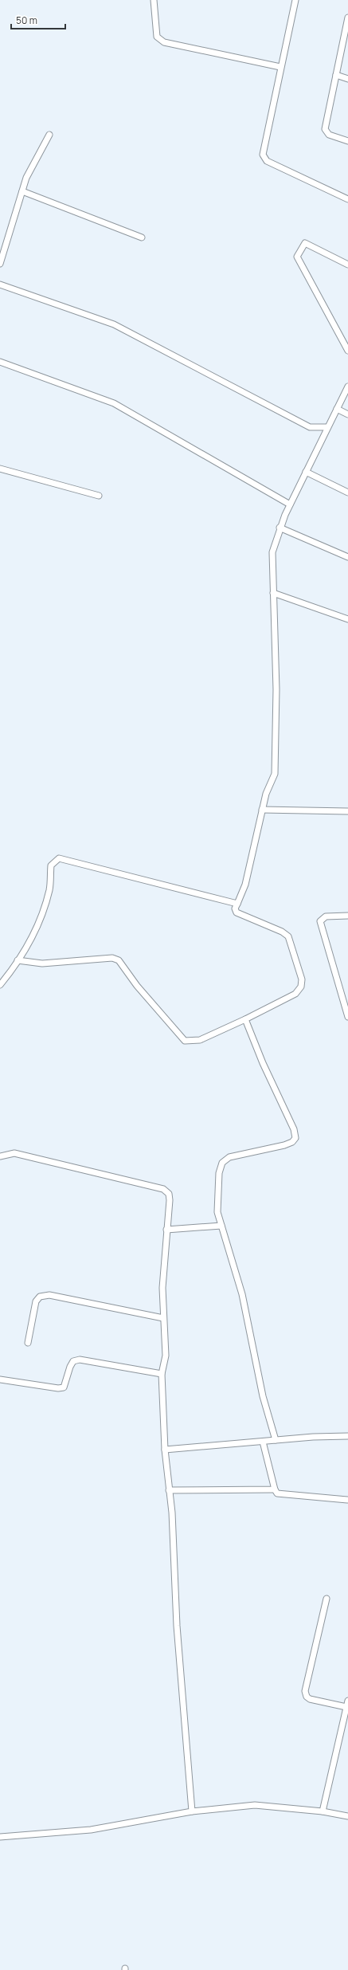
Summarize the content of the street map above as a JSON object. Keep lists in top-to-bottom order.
{
  "scale_bar": "50 m"
}
